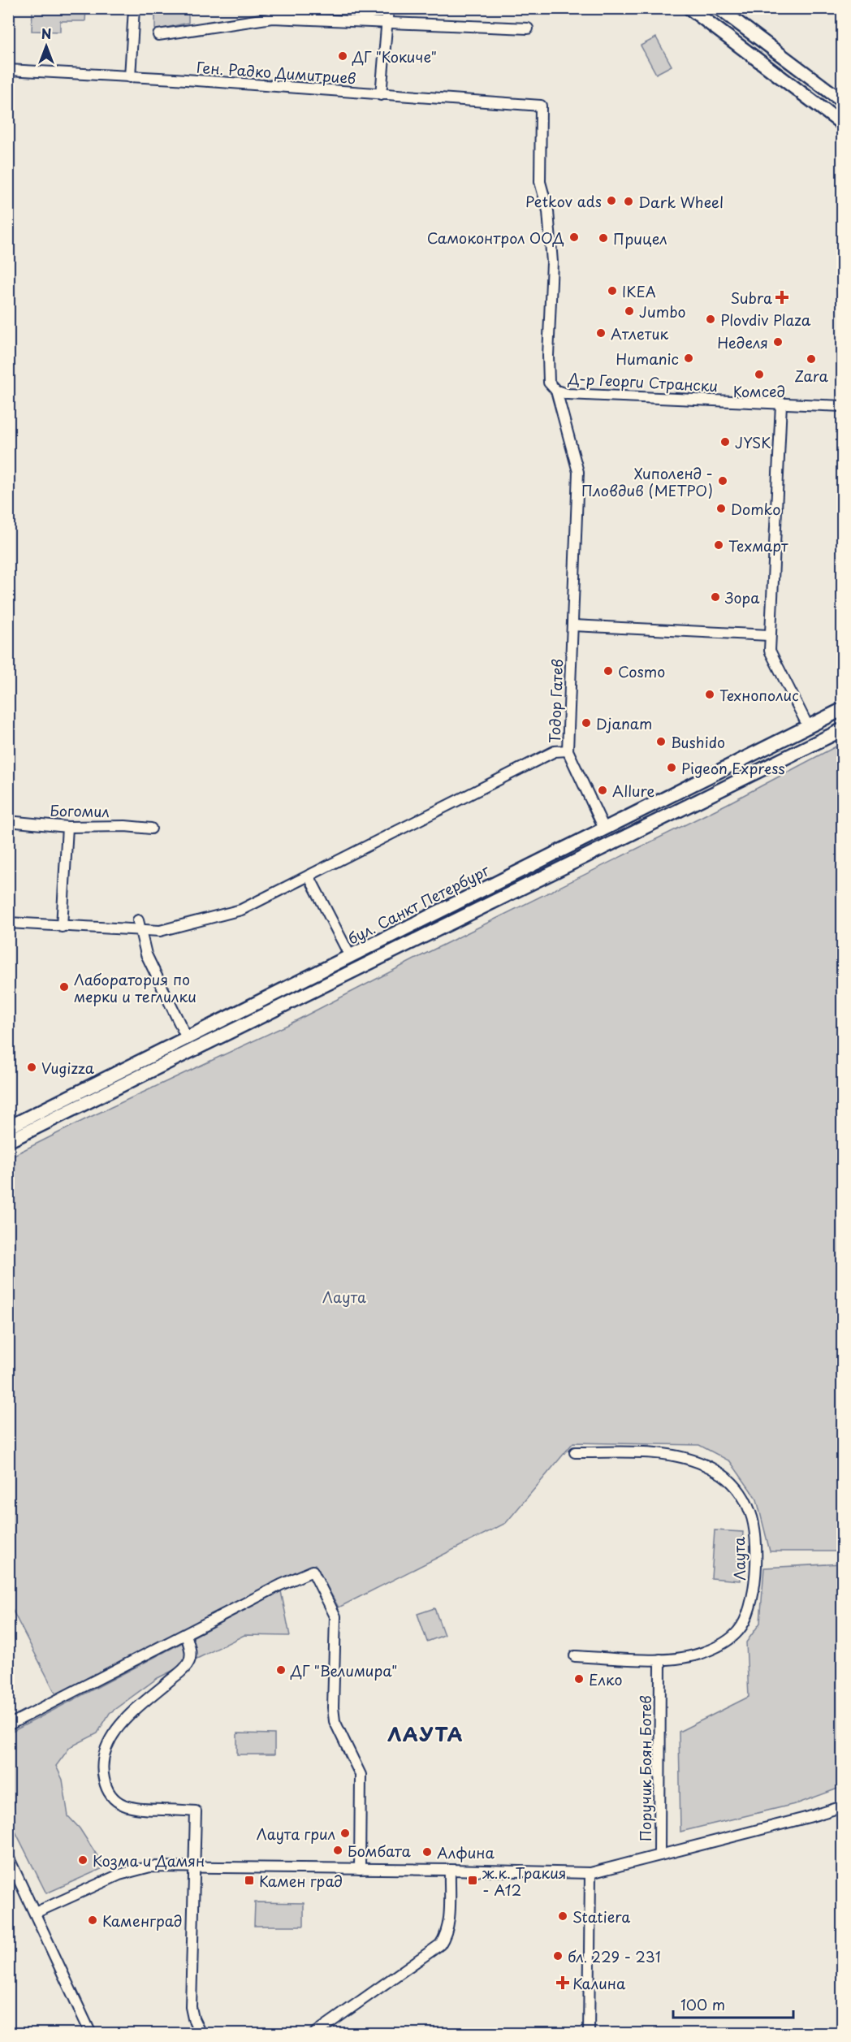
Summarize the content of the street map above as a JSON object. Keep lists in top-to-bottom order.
{
  "streets": {
    "main road": ["бул. Санкт Петербург"],
    "street": [
      "Ген. Радко Димитриев",
      "Д-р Георги Странски",
      "Тодор Гатев",
      "Богомил",
      "Лаута",
      "Поручик Боян Ботев"
    ]
  },
  "crossings": [
    ["Ген. Радко Димитриев", "Д-р Георги Странски"],
    ["Д-р Георги Странски", "Тодор Гатев"],
    ["Тодор Гатев", "бул. Санкт Петербург"],
    ["Лаута", "Поручик Боян Ботев"]
  ],
  "districts": ["ЛАУТА"],
  "parks": ["Лаута"],
  "places": {
    "other": [
      "ДГ \"Кокиче\"",
      "Petkov ads",
      "Dark Wheel",
      "Самоконтрол ООД",
      "Прицел",
      "IKEA",
      "Jumbo",
      "Plovdiv Plaza",
      "Атлетик",
      "Неделя",
      "Humanic",
      "Zara",
      "Комсед",
      "JYSK",
      "Хиполенд - Пловдив (МЕТРО)",
      "Domko",
      "Техмарт",
      "Зора",
      "Cosmo",
      "Технополис",
      "Djanam",
      "Bushido",
      "Pigeon Express",
      "Allure",
      "Лаборатория по мерки и теглилки",
      "Vugizza",
      "ДГ \"Велимира\"",
      "Елко",
      "Лаута грил",
      "Бомбата",
      "Алфина",
      "Козма и Дамян",
      "Statiera",
      "Каменград",
      "бл. 229 - 231"
    ],
    "health": ["Subra", "Калина"],
    "transit": ["Камен град", "ж.к. Тракия - А12"]
  },
  "scale_bar": "100 m",
  "north": "top"
}
